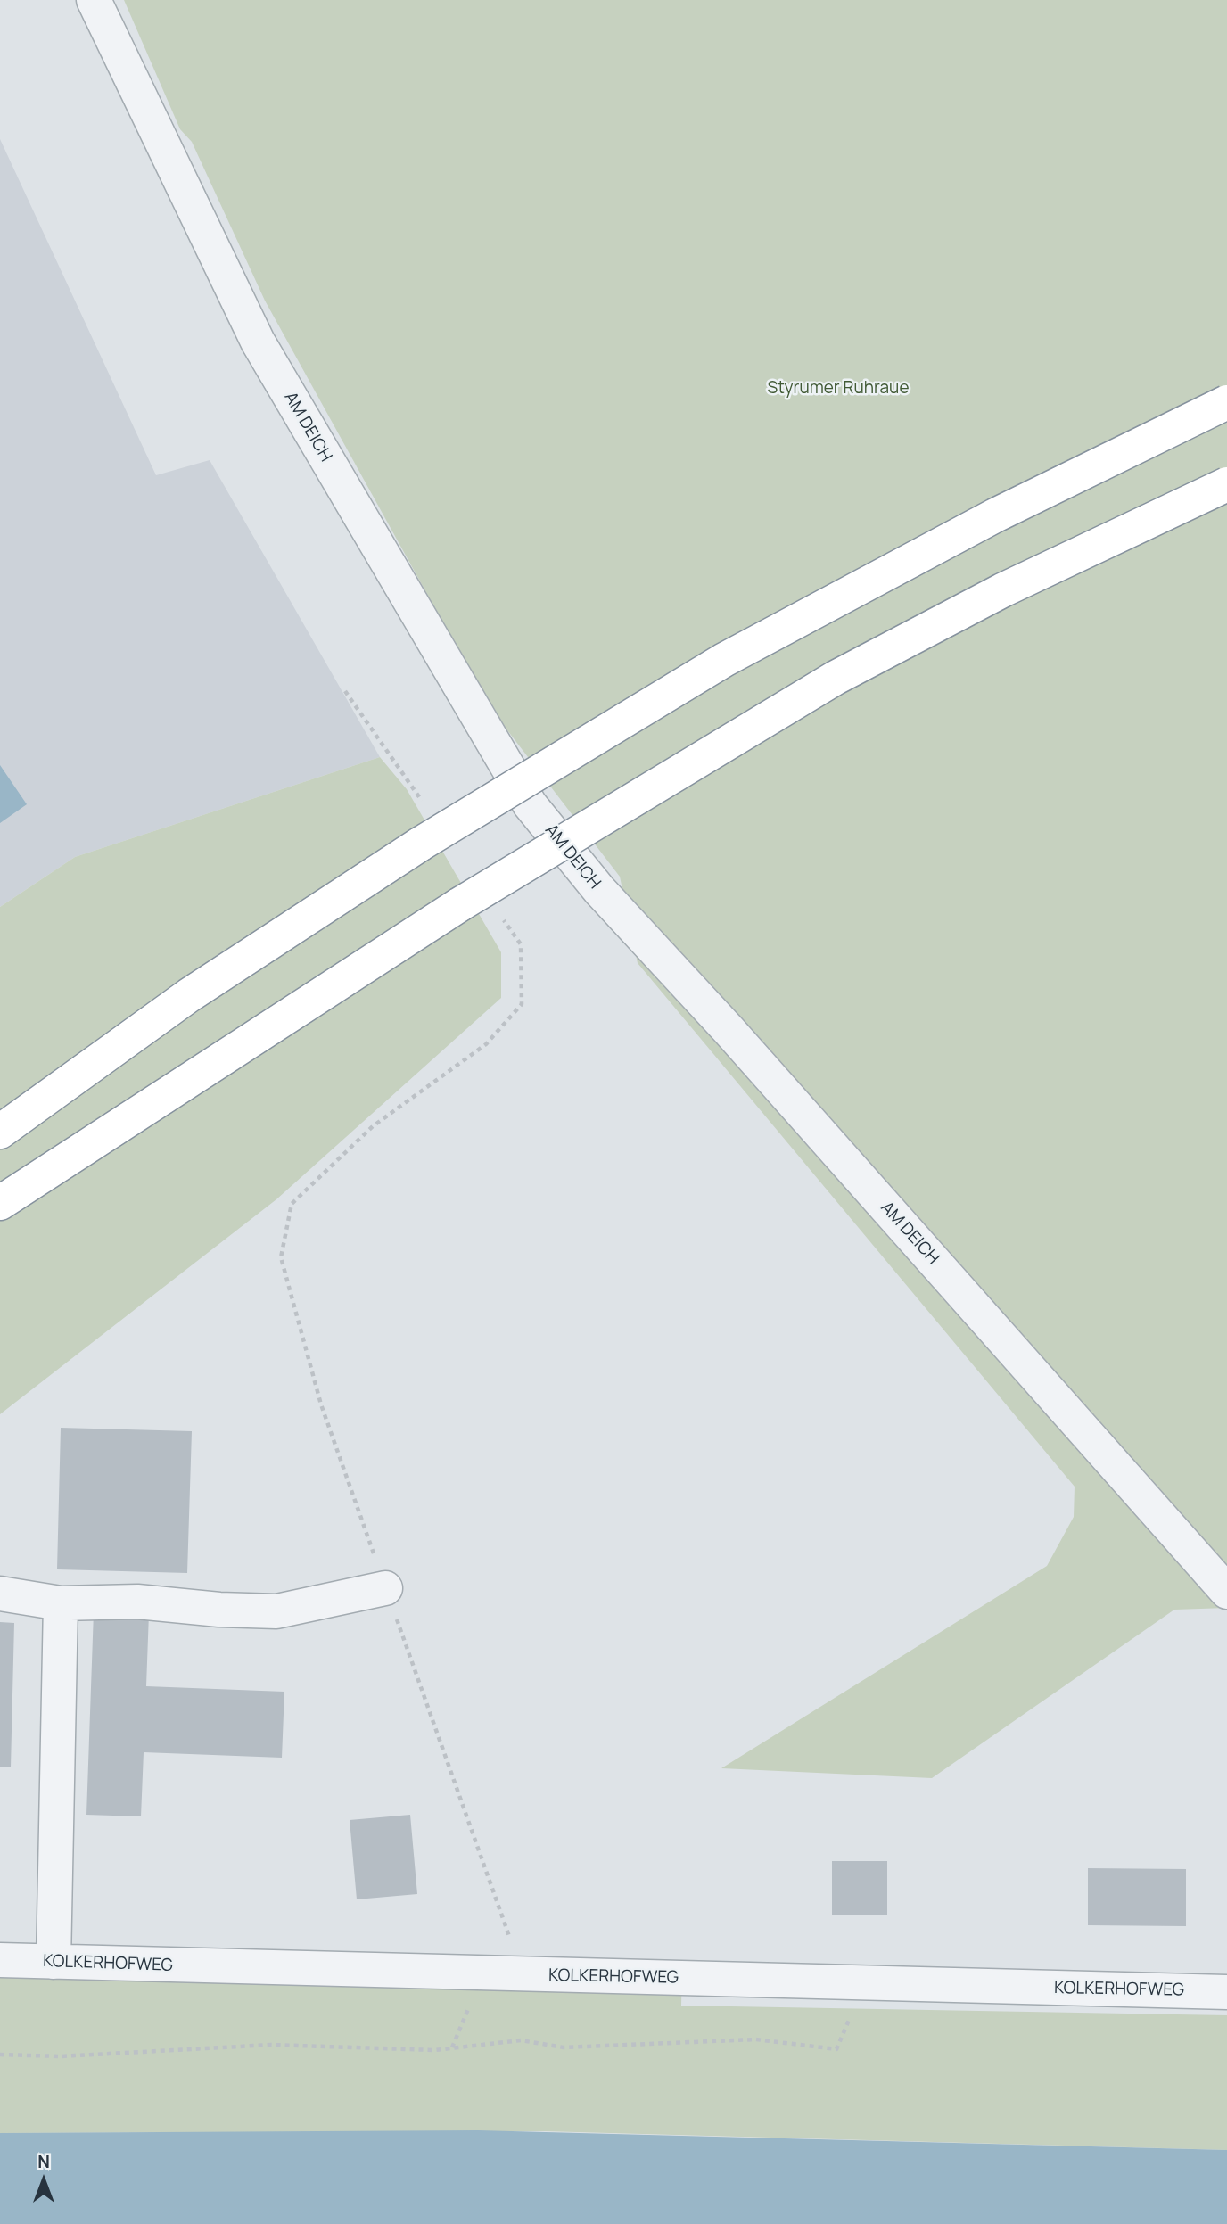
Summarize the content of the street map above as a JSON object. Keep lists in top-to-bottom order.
{
  "streets": {
    "street": ["AM DEICH", "KOLKERHOFWEG"]
  },
  "parks": ["Styrumer Ruhraue"],
  "north": "top"
}
